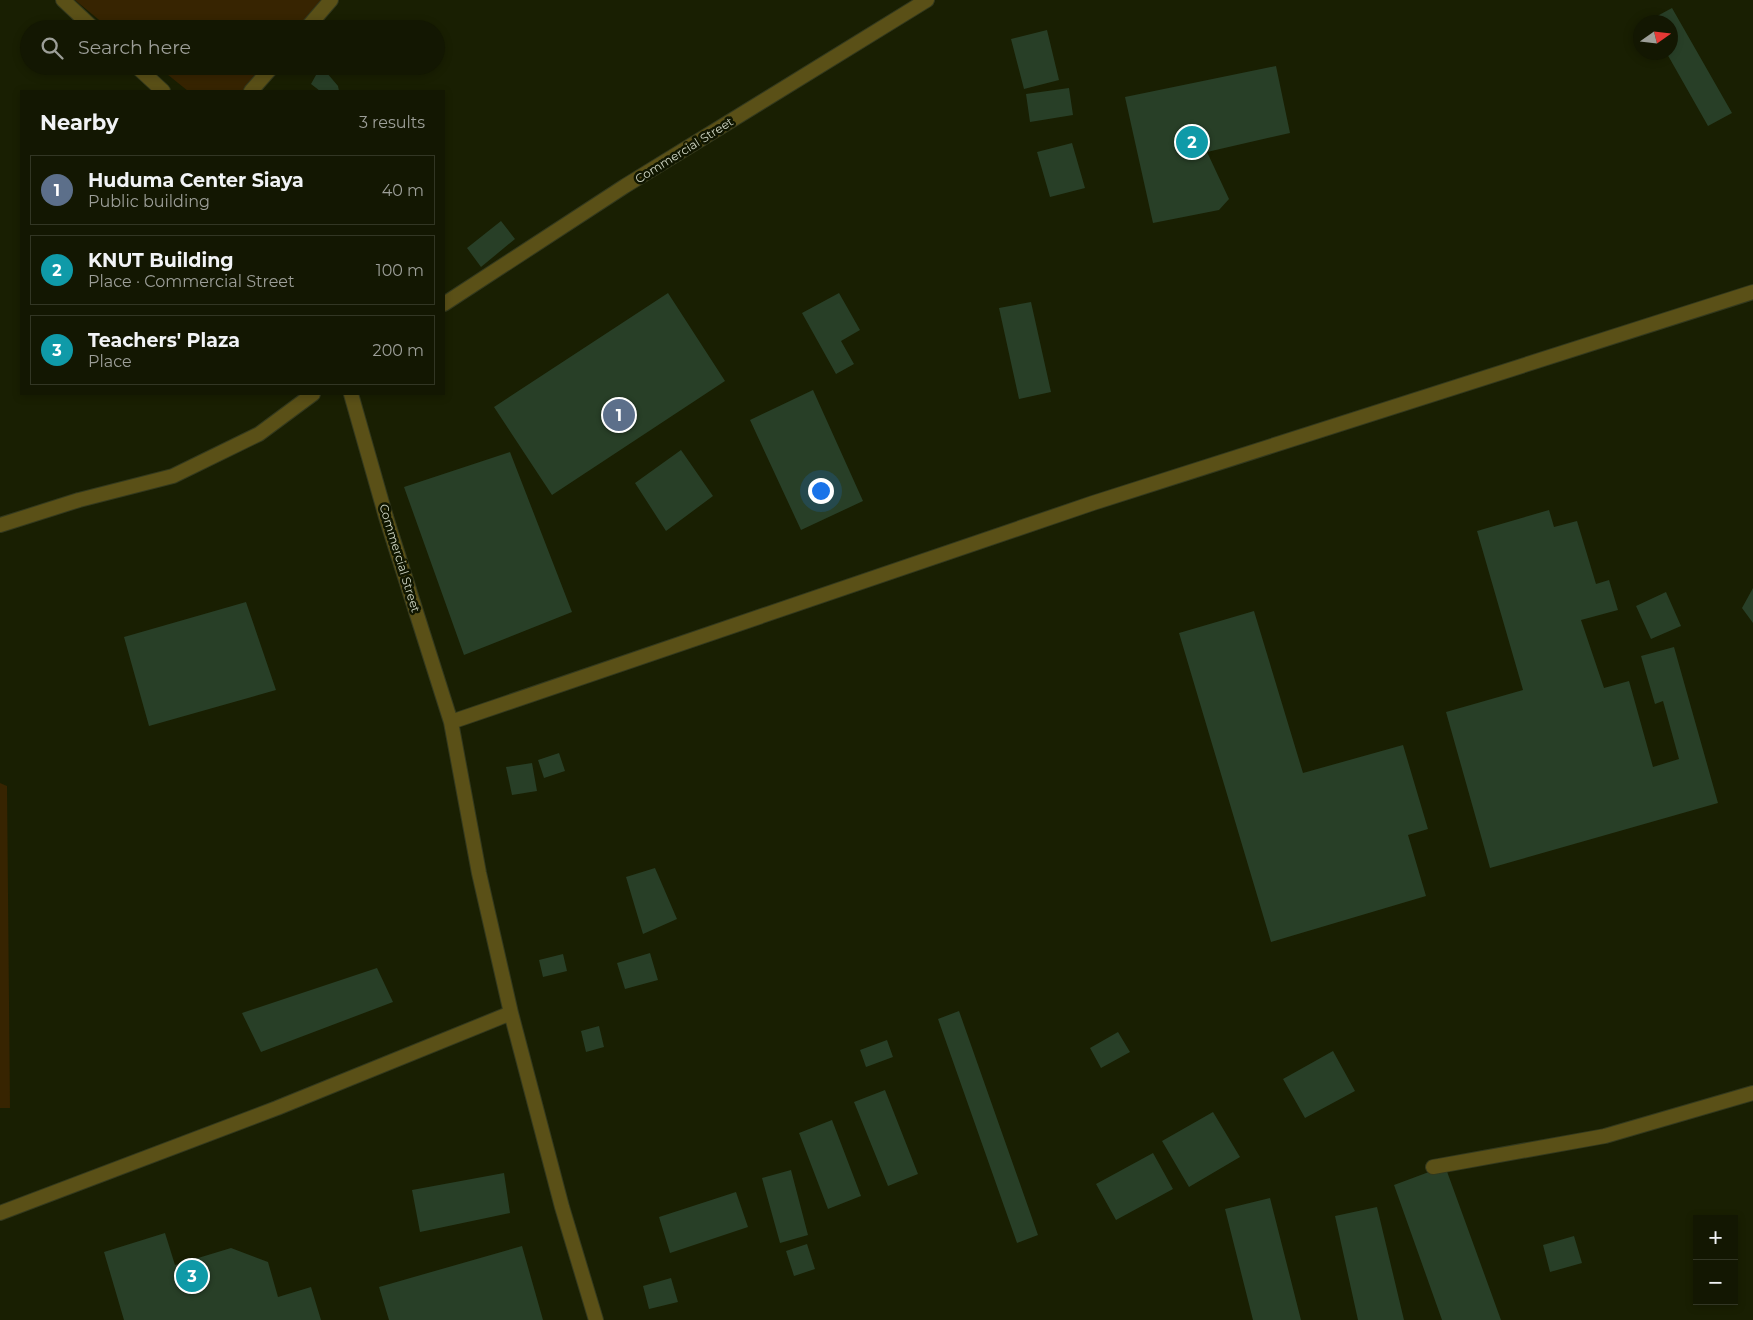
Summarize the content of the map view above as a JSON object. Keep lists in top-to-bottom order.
{
  "streets": {
    "street": ["Commercial Street"]
  },
  "north": "right",
  "page": {
    "search": "Search here",
    "heading": ["Nearby", "3 results"],
    "pins": ["2", "1", "3"],
    "list": [
      {
        "mark": "1",
        "name": "Huduma Center Siaya",
        "note": "Public building",
        "value": "40 m"
      },
      {
        "mark": "2",
        "name": "KNUT Building",
        "note": "Place · Commercial Street",
        "value": "100 m"
      },
      {
        "mark": "3",
        "name": "Teachers' Plaza",
        "note": "Place",
        "value": "200 m"
      }
    ],
    "map_buttons": ["+", "−"]
  }
}
